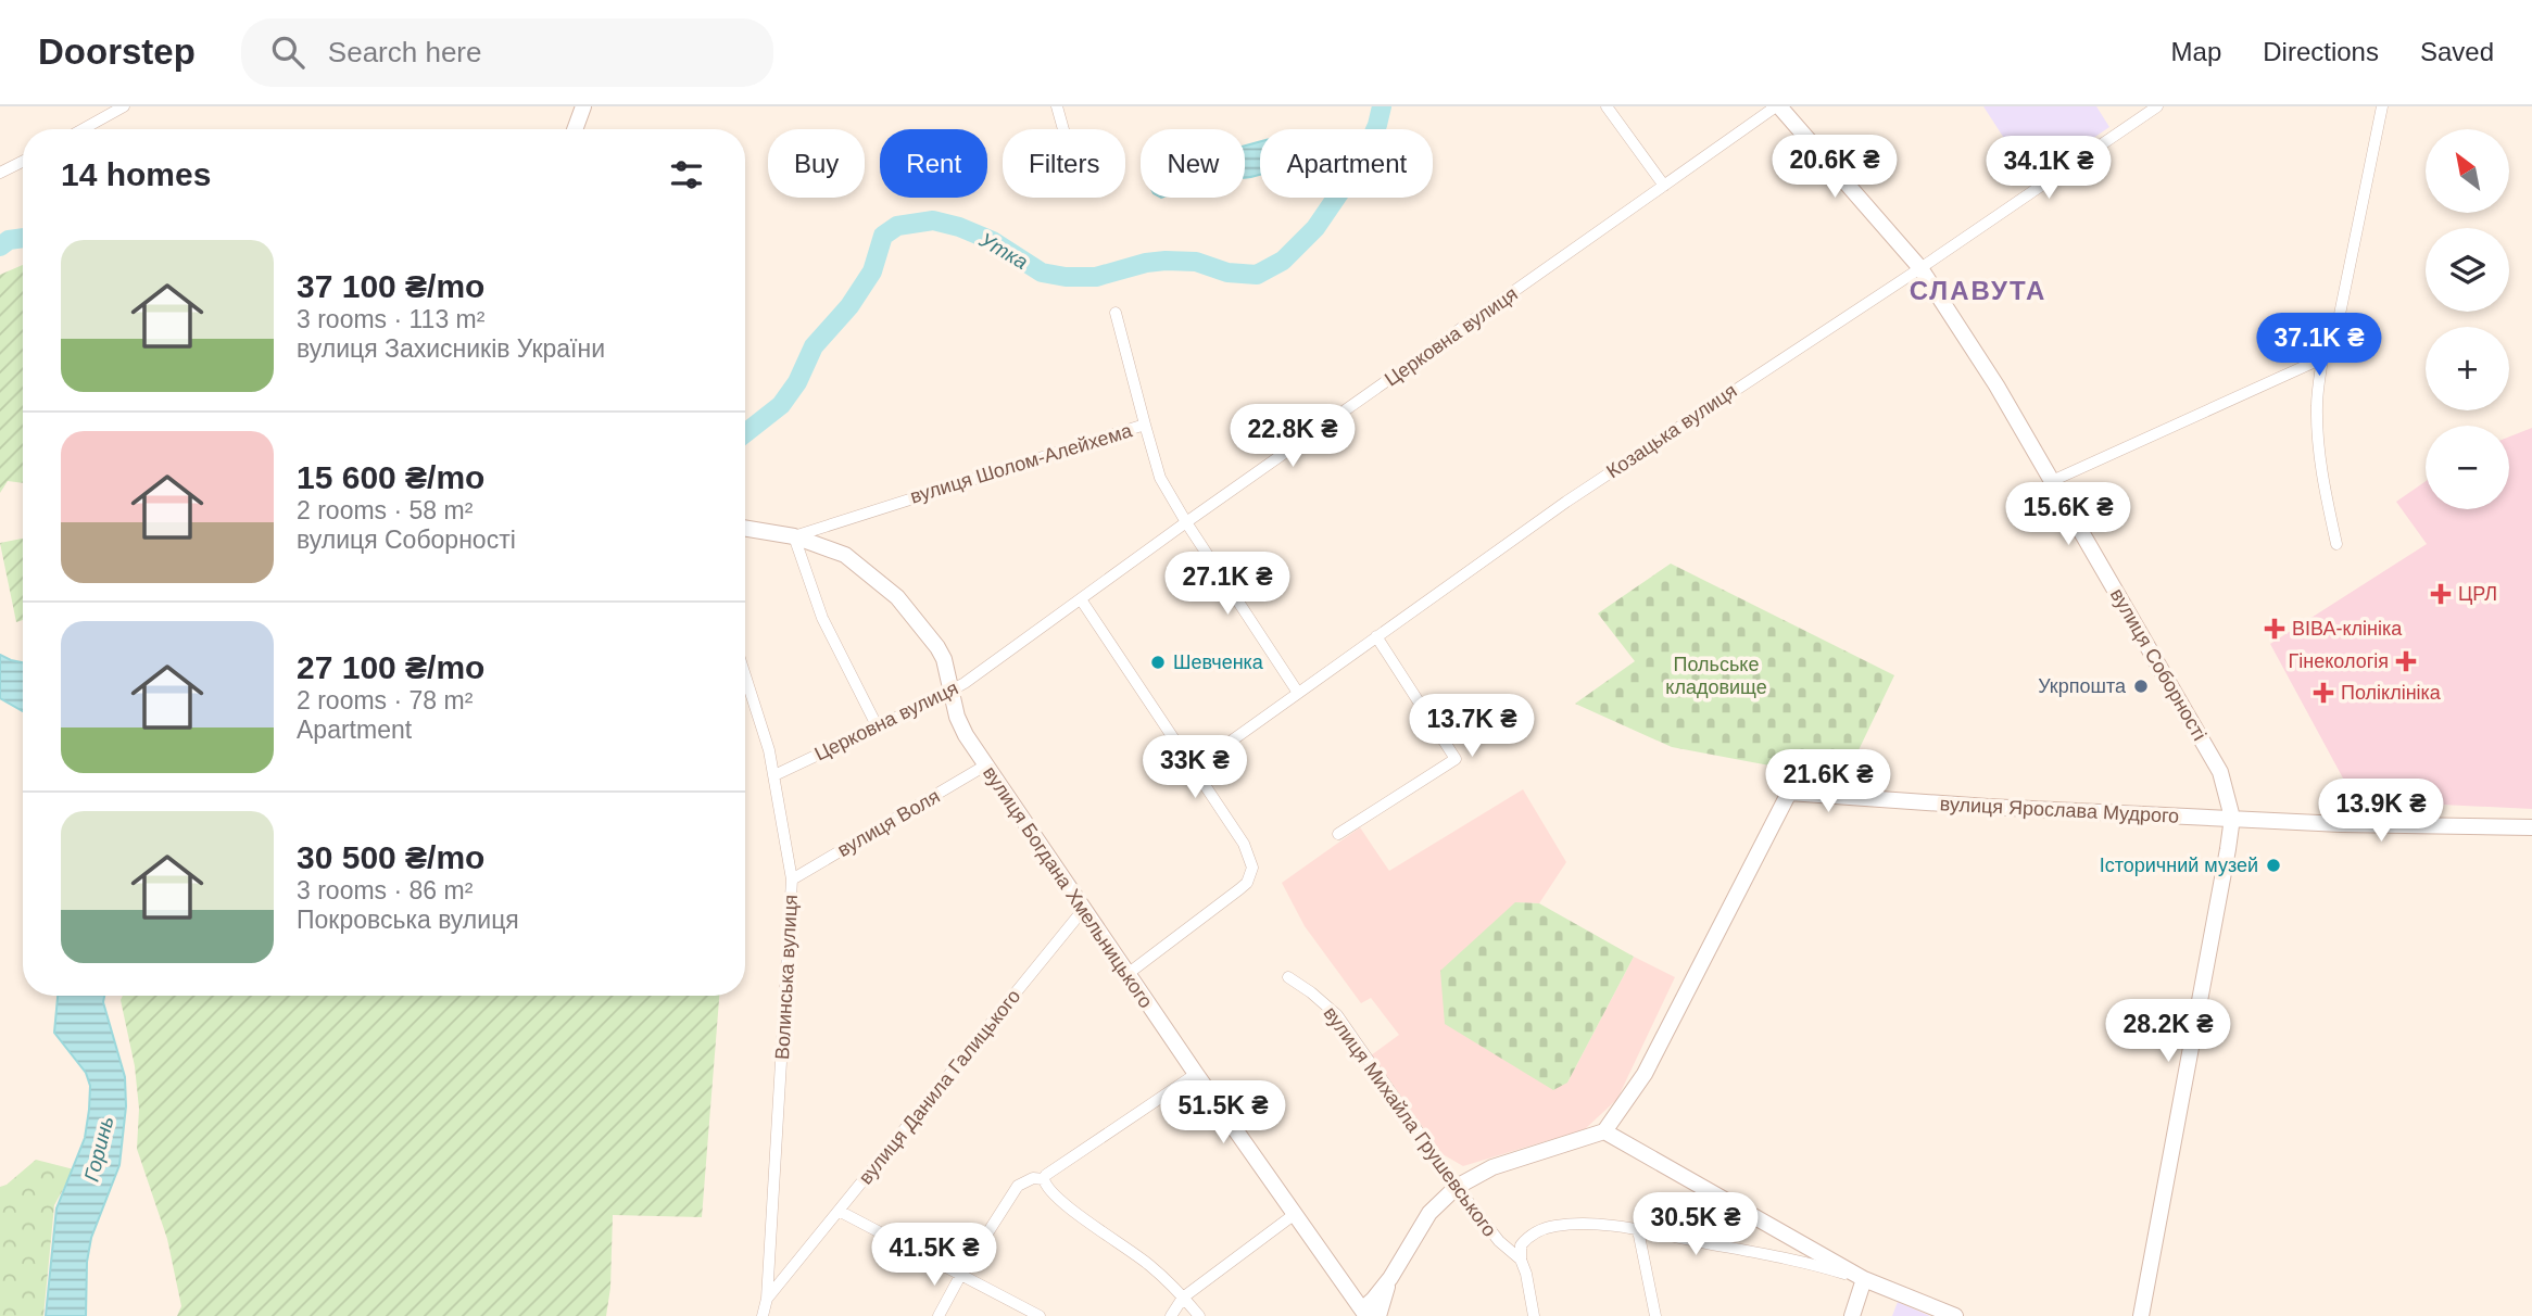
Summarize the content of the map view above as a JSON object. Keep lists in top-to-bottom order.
{
  "streets": {
    "main road": ["вулиця Соборності", "вулиця Ярослава Мудрого", "вулиця Богдана Хмельницького"],
    "street": [
      "Церковна вулиця",
      "Козацька вулиця",
      "вулиця Шолом-Алейхема",
      "вулиця Воля",
      "Волинська вулиця",
      "вулиця Данила Галицького",
      "вулиця Михайла Грушевського"
    ]
  },
  "crossings": [
    ["Церковна вулиця", "вулиця Шолом-Алейхема"],
    ["Церковна вулиця", "вулиця Соборності"],
    ["Церковна вулиця", "вулиця Богдана Хмельницького"],
    ["Церковна вулиця", "Волинська вулиця"],
    ["Козацька вулиця", "вулиця Шолом-Алейхема"],
    ["Козацька вулиця", "вулиця Соборності"],
    ["вулиця Шолом-Алейхема", "вулиця Богдана Хмельницького"],
    ["вулиця Соборності", "вулиця Ярослава Мудрого"],
    ["вулиця Воля", "вулиця Богдана Хмельницького"],
    ["вулиця Воля", "Волинська вулиця"],
    ["вулиця Богдана Хмельницького", "вулиця Данила Галицького"],
    ["Волинська вулиця", "вулиця Данила Галицького"]
  ],
  "districts": ["СЛАВУТА"],
  "water": ["Утка", "Горинь"],
  "parks": ["Польське кладовище"],
  "places": {
    "health": [
      "ЦРЛ",
      "ВІВА-клініка",
      "Гінекологія",
      "Поліклініка"
    ],
    "other": ["Шевченка", "Укрпошта", "Історичний музей"]
  },
  "north": "top left",
  "page": {
    "header": "Doorstep",
    "search": "Search here",
    "nav": ["Map", "Directions", "Saved"],
    "map_buttons": ["+", "−"],
    "chip": [
      "Buy",
      "Rent",
      "Filters",
      "New",
      "Apartment"
    ],
    "heading": "14 homes",
    "price": [
      "20.6K ₴",
      "34.1K ₴",
      "37.1K ₴",
      "22.8K ₴",
      "15.6K ₴",
      "27.1K ₴",
      "13.7K ₴",
      "33K ₴",
      "21.6K ₴",
      "13.9K ₴",
      "28.2K ₴",
      "51.5K ₴",
      "30.5K ₴",
      "41.5K ₴"
    ],
    "list": [
      {
        "name": "37 100 ₴/mo",
        "note": "3 rooms · 113 m² · вулиця Захисників України"
      },
      {
        "name": "15 600 ₴/mo",
        "note": "2 rooms · 58 m² · вулиця Соборності"
      },
      {
        "name": "27 100 ₴/mo",
        "note": "2 rooms · 78 m² · Apartment"
      },
      {
        "name": "30 500 ₴/mo",
        "note": "3 rooms · 86 m² · Покровська вулиця"
      }
    ]
  }
}
